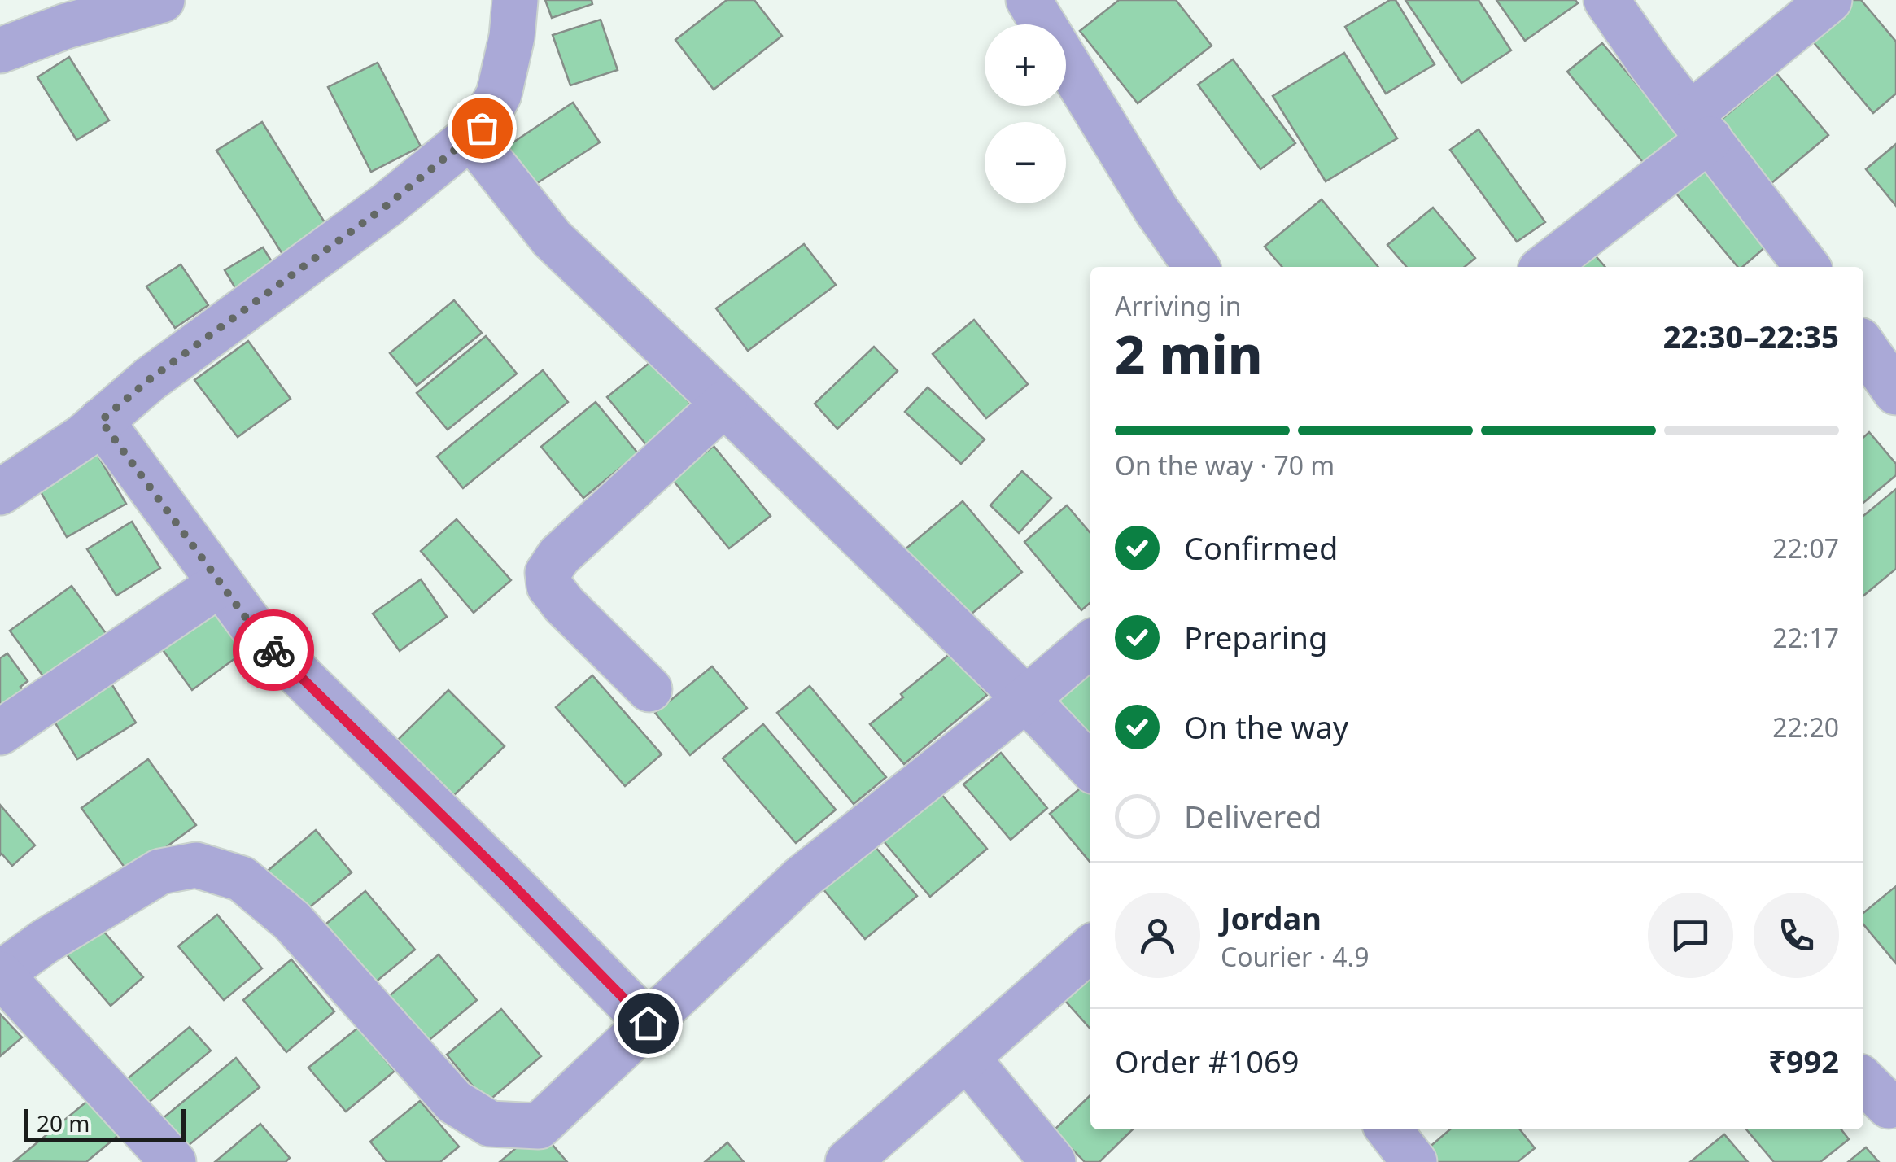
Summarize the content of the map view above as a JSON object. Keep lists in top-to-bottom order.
{
  "scale_bar": "20 m",
  "page": {
    "map_buttons": ["+", "−"],
    "heading": ["2 min", "Arriving in", "22:30–22:35"],
    "panel": [
      "Jordan",
      "Courier · 4.9",
      "Order #1069",
      "₹992"
    ],
    "bar": "On the way · 70 m",
    "list": [
      ["Confirmed", "22:07"],
      ["Preparing", "22:17"],
      ["On the way", "22:20"],
      "Delivered"
    ],
    "scale": "20 m"
  }
}
